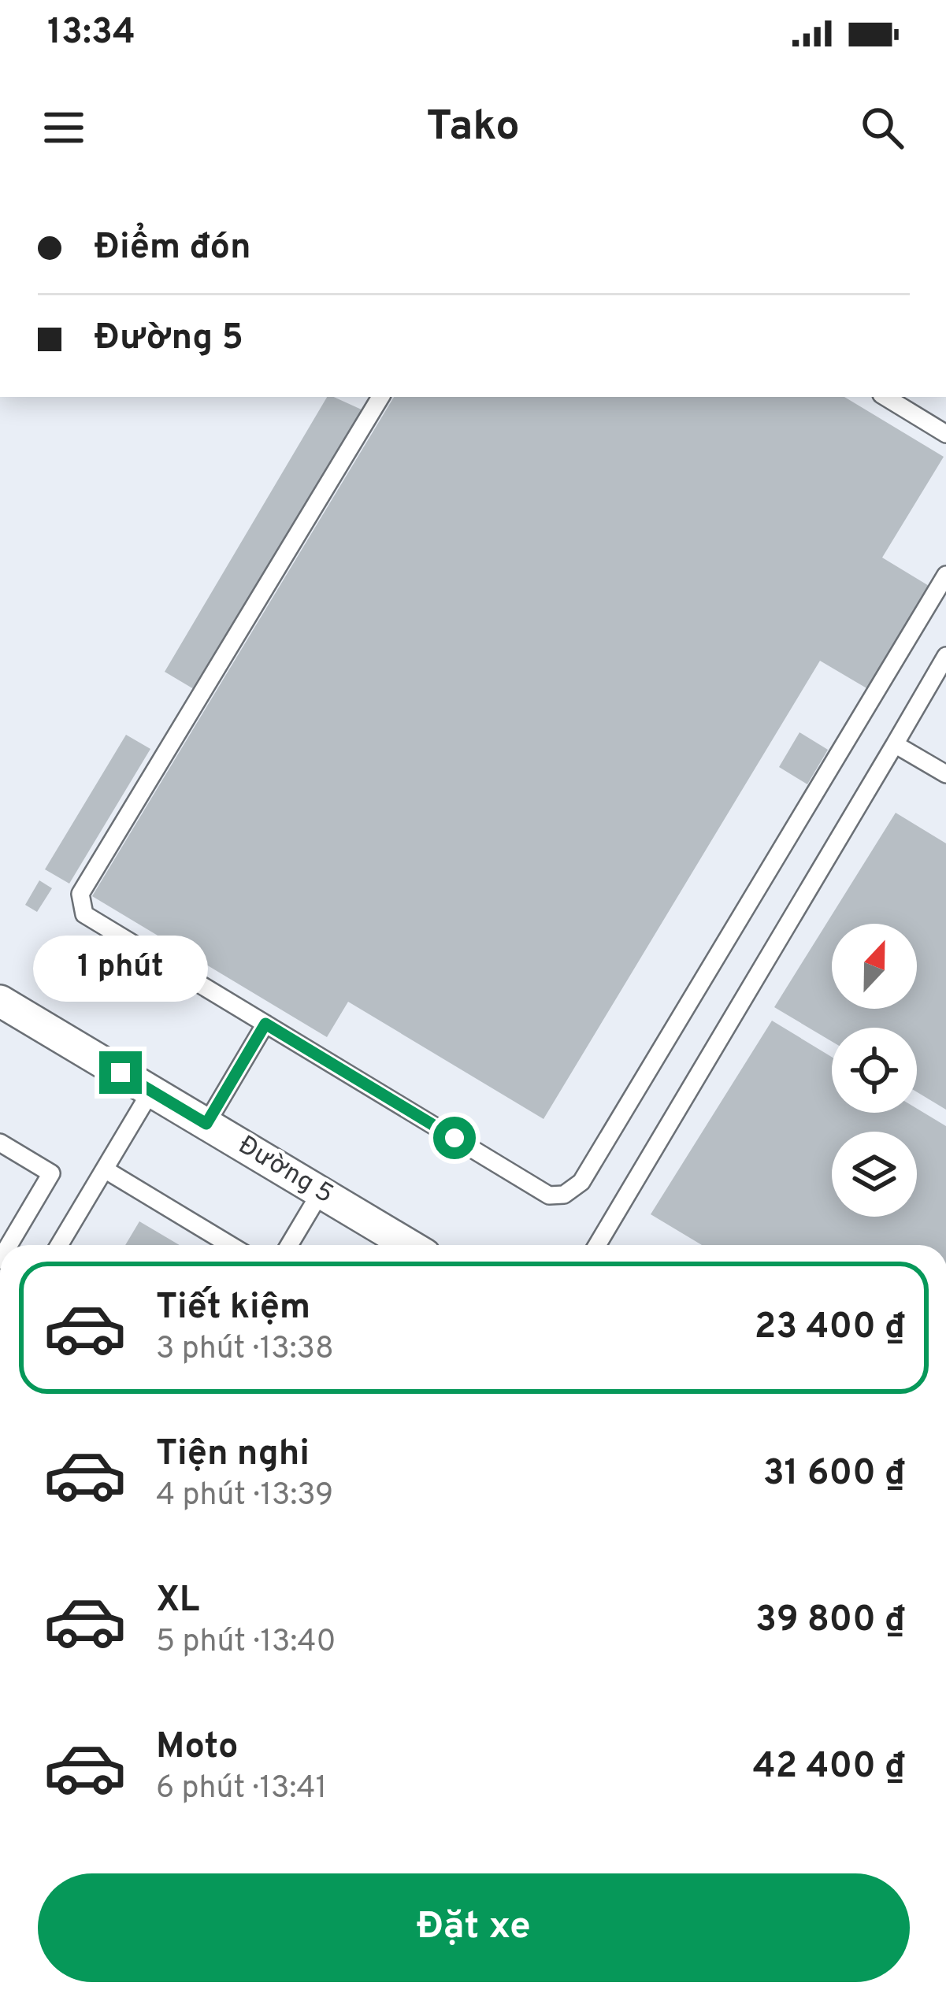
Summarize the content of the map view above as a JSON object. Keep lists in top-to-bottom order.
{
  "streets": {
    "street": ["Đường 5"]
  },
  "north": "top",
  "page": {
    "status": "13:34",
    "header": "Tako",
    "banner": ["Điểm đón", "Đường 5"],
    "bubble": "1 phút",
    "list": [
      {
        "name": "Tiết kiệm",
        "note": "3 phút · 13:38",
        "value": "23 400 ₫"
      },
      {
        "name": "Tiện nghi",
        "note": "4 phút · 13:39",
        "value": "31 600 ₫"
      },
      {
        "name": "XL",
        "note": "5 phút · 13:40",
        "value": "39 800 ₫"
      },
      {
        "name": "Moto",
        "note": "6 phút · 13:41",
        "value": "42 400 ₫"
      }
    ],
    "buttons": "Đặt xe"
  }
}
